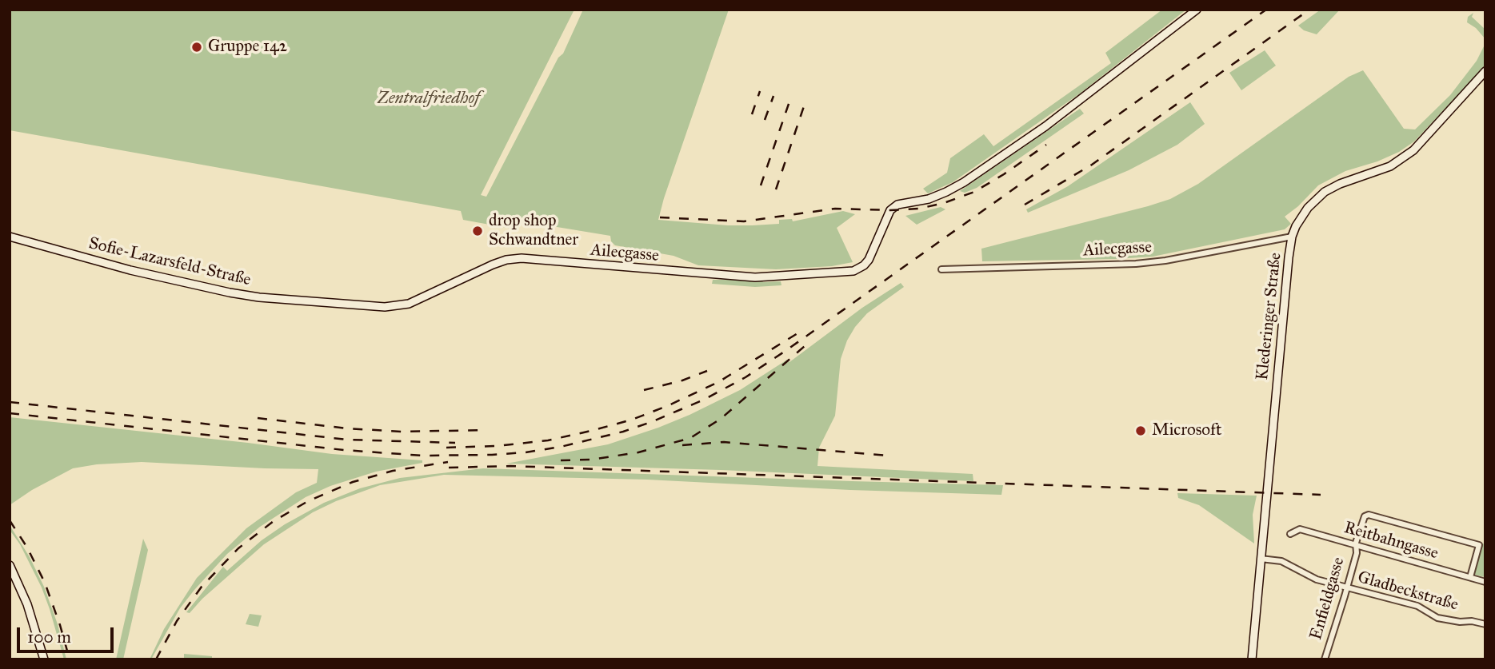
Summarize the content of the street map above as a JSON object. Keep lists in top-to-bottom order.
{
  "streets": {
    "street": [
      "Ailecgasse",
      "Sofie-Lazarsfeld-Straße",
      "Klederinger Straße",
      "Reitbahngasse",
      "Gladbeckstraße",
      "Enfieldgasse"
    ]
  },
  "crossings": [
    ["Ailecgasse", "Sofie-Lazarsfeld-Straße"],
    ["Ailecgasse", "Klederinger Straße"],
    ["Klederinger Straße", "Gladbeckstraße"],
    ["Reitbahngasse", "Enfieldgasse"],
    ["Gladbeckstraße", "Enfieldgasse"]
  ],
  "parks": ["Zentralfriedhof"],
  "places": ["Gruppe 142", "drop shop Schwandtner", "Microsoft"],
  "scale_bar": "100 m"
}
